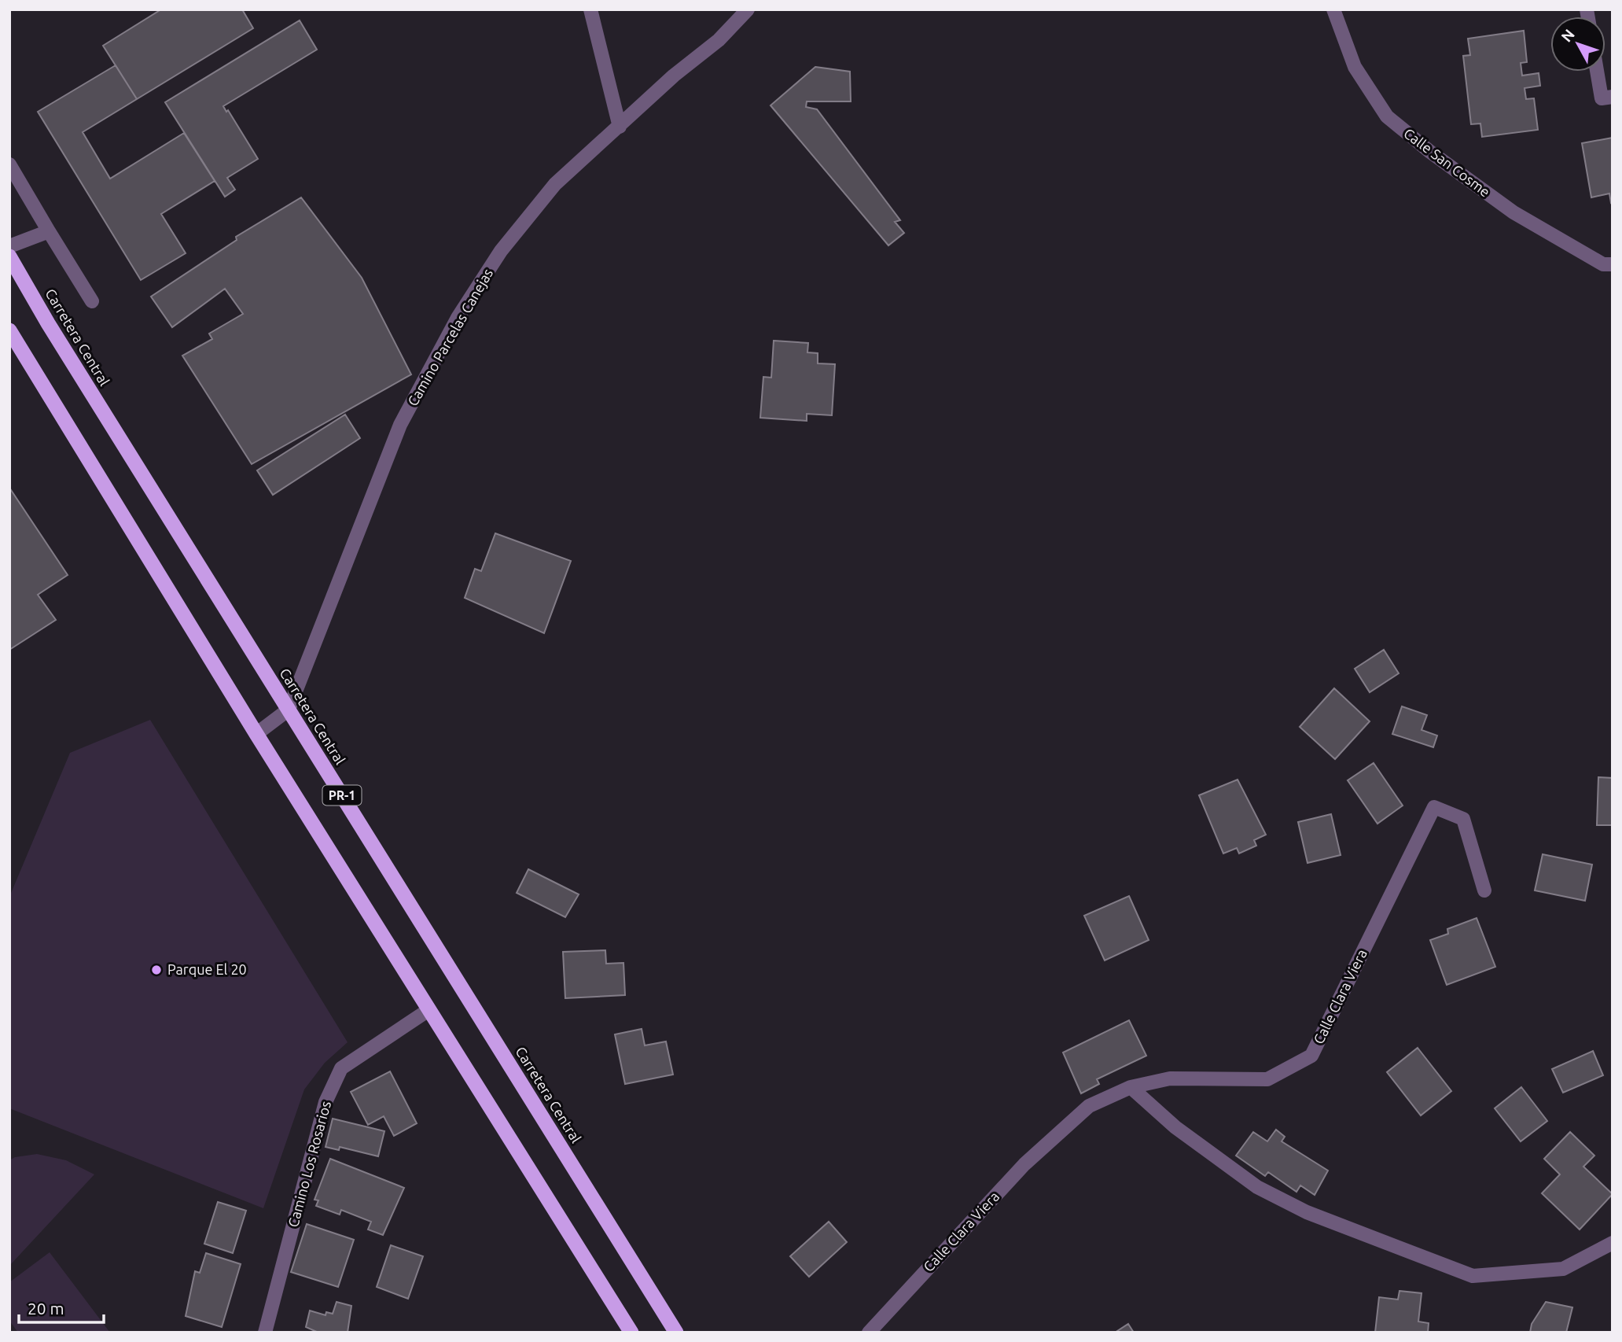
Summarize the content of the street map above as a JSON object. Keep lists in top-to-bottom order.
{
  "streets": {
    "highway": ["Carretera Central", "PR-1"],
    "street": [
      "Calle San Cosme",
      "Camino Parcelas Canejas",
      "Calle Clara Viera",
      "Camino Los Rosarios"
    ]
  },
  "crossings": [
    ["Carretera Central", "Camino Parcelas Canejas"],
    ["PR-1", "Camino Los Rosarios"]
  ],
  "places": ["Parque El 20"],
  "scale_bar": "20 m",
  "north": "top left"
}
